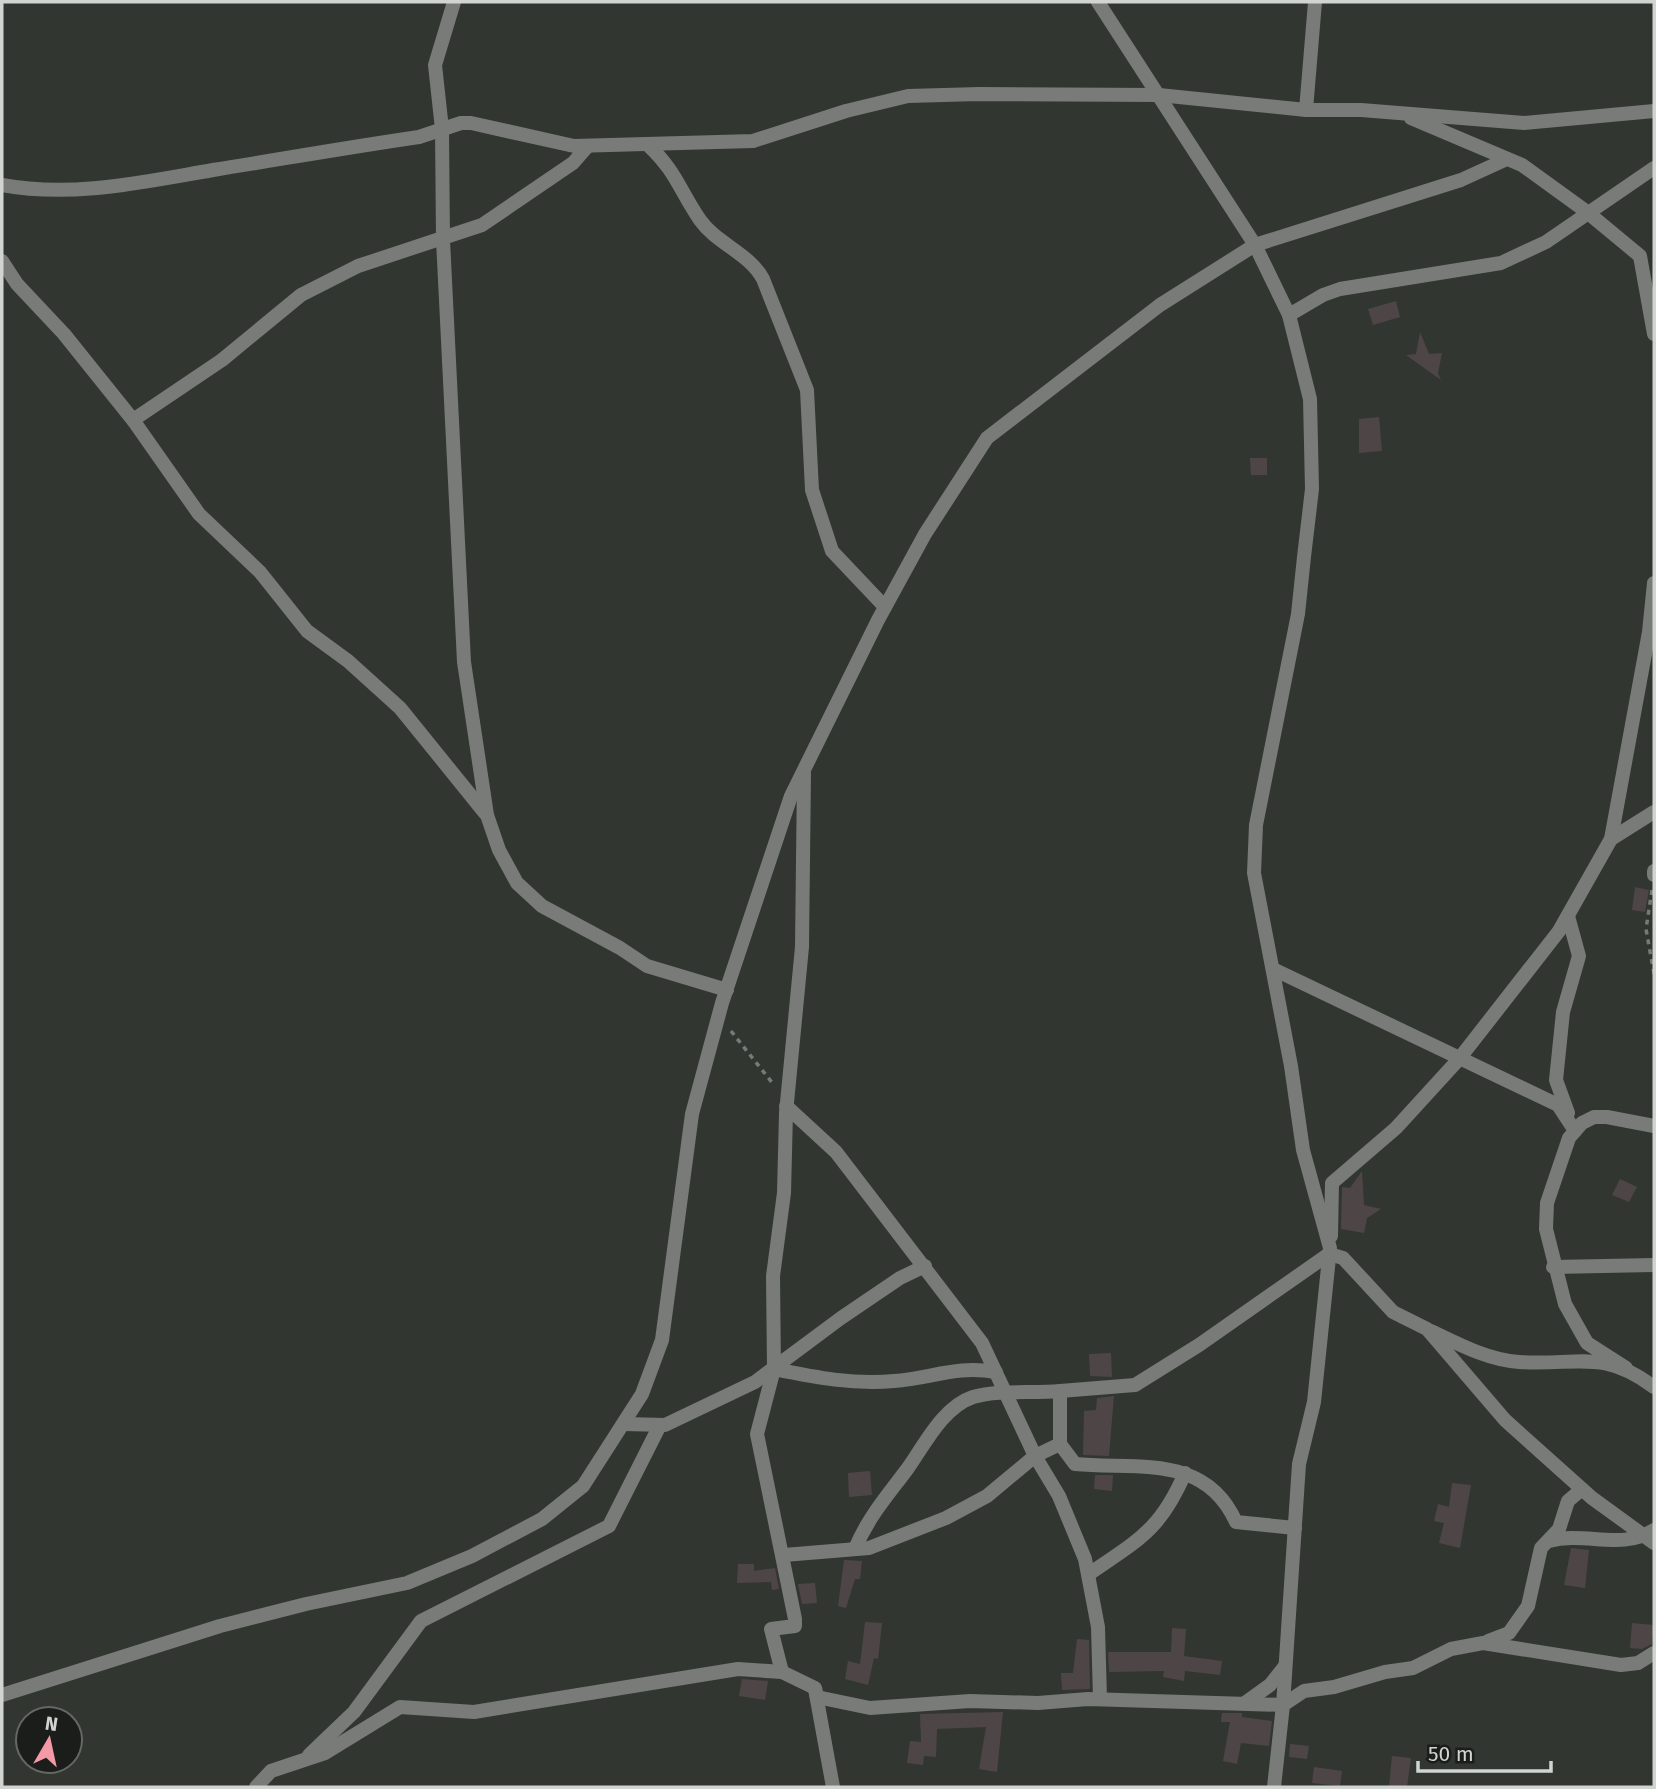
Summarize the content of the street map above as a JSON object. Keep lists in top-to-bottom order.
{
  "scale_bar": "50 m",
  "north": "top"
}
